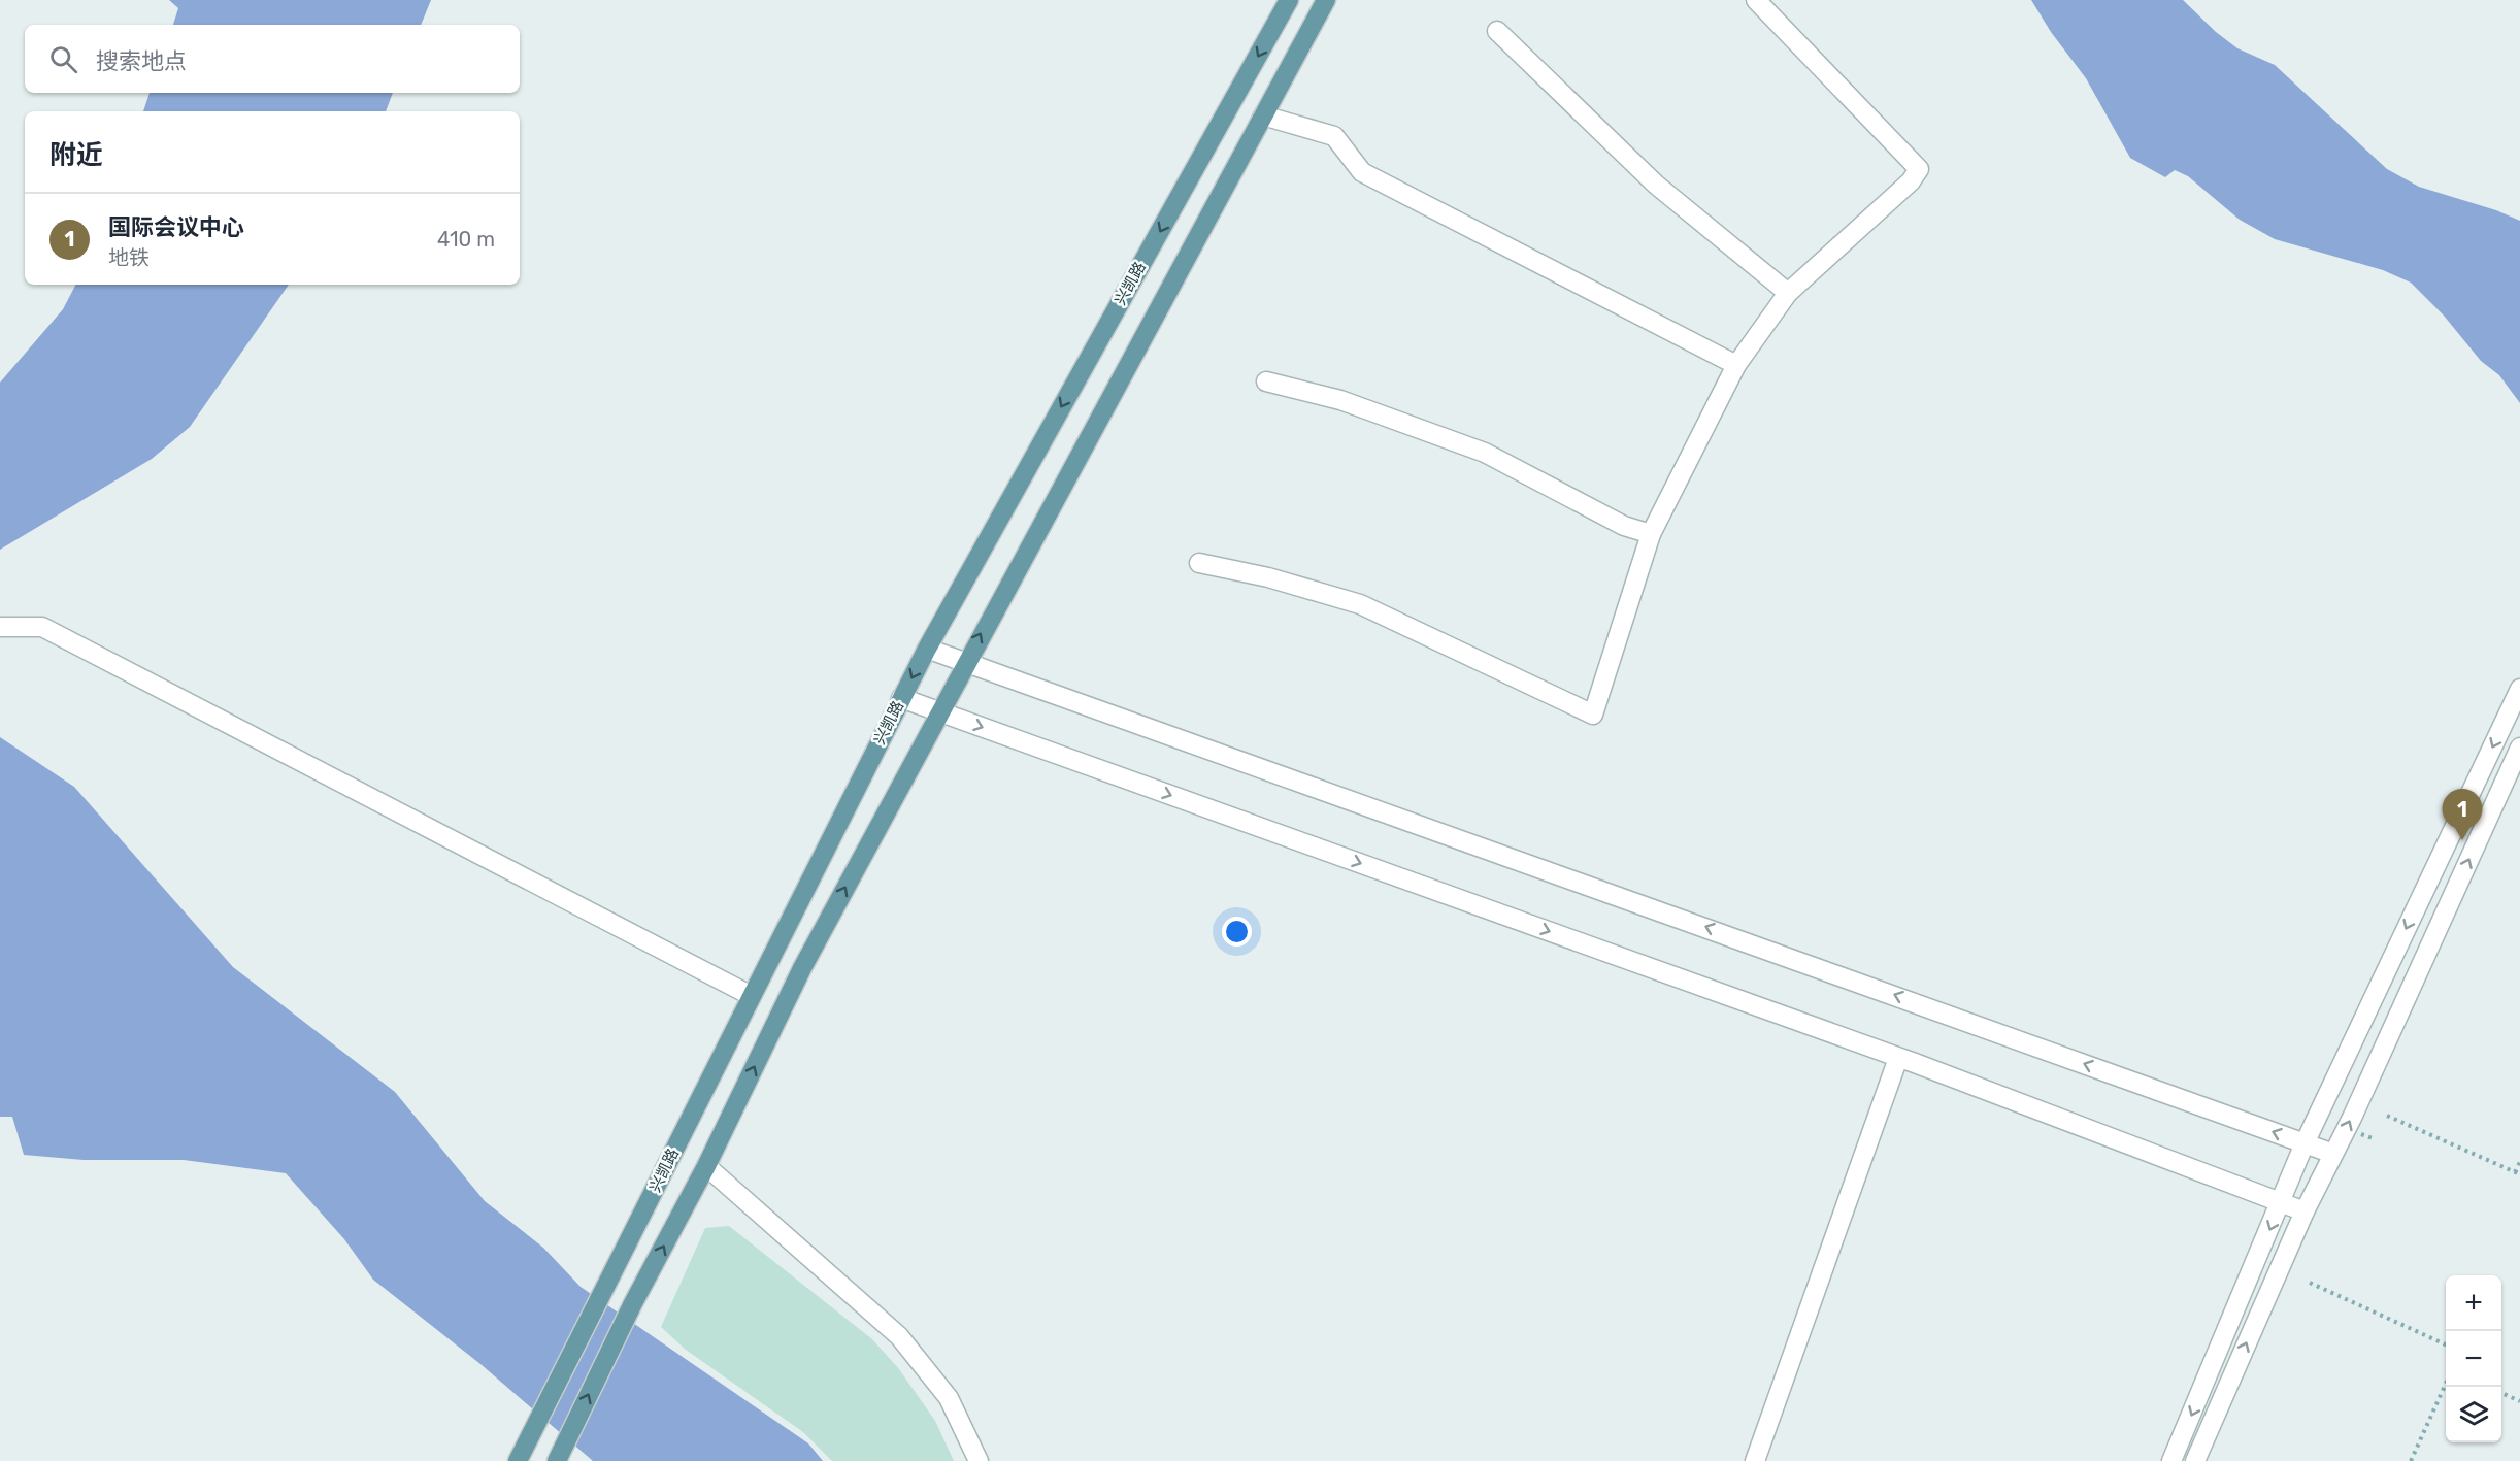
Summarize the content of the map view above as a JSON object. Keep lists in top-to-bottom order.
{
  "streets": {
    "main road": ["兴凯路"]
  },
  "page": {
    "search": "搜索地点",
    "heading": "附近",
    "list": [
      {
        "mark": "1",
        "name": "国际会议中心",
        "note": "地铁",
        "value": "410 m"
      }
    ],
    "pins": "1",
    "map_buttons": ["+", "−"]
  }
}
